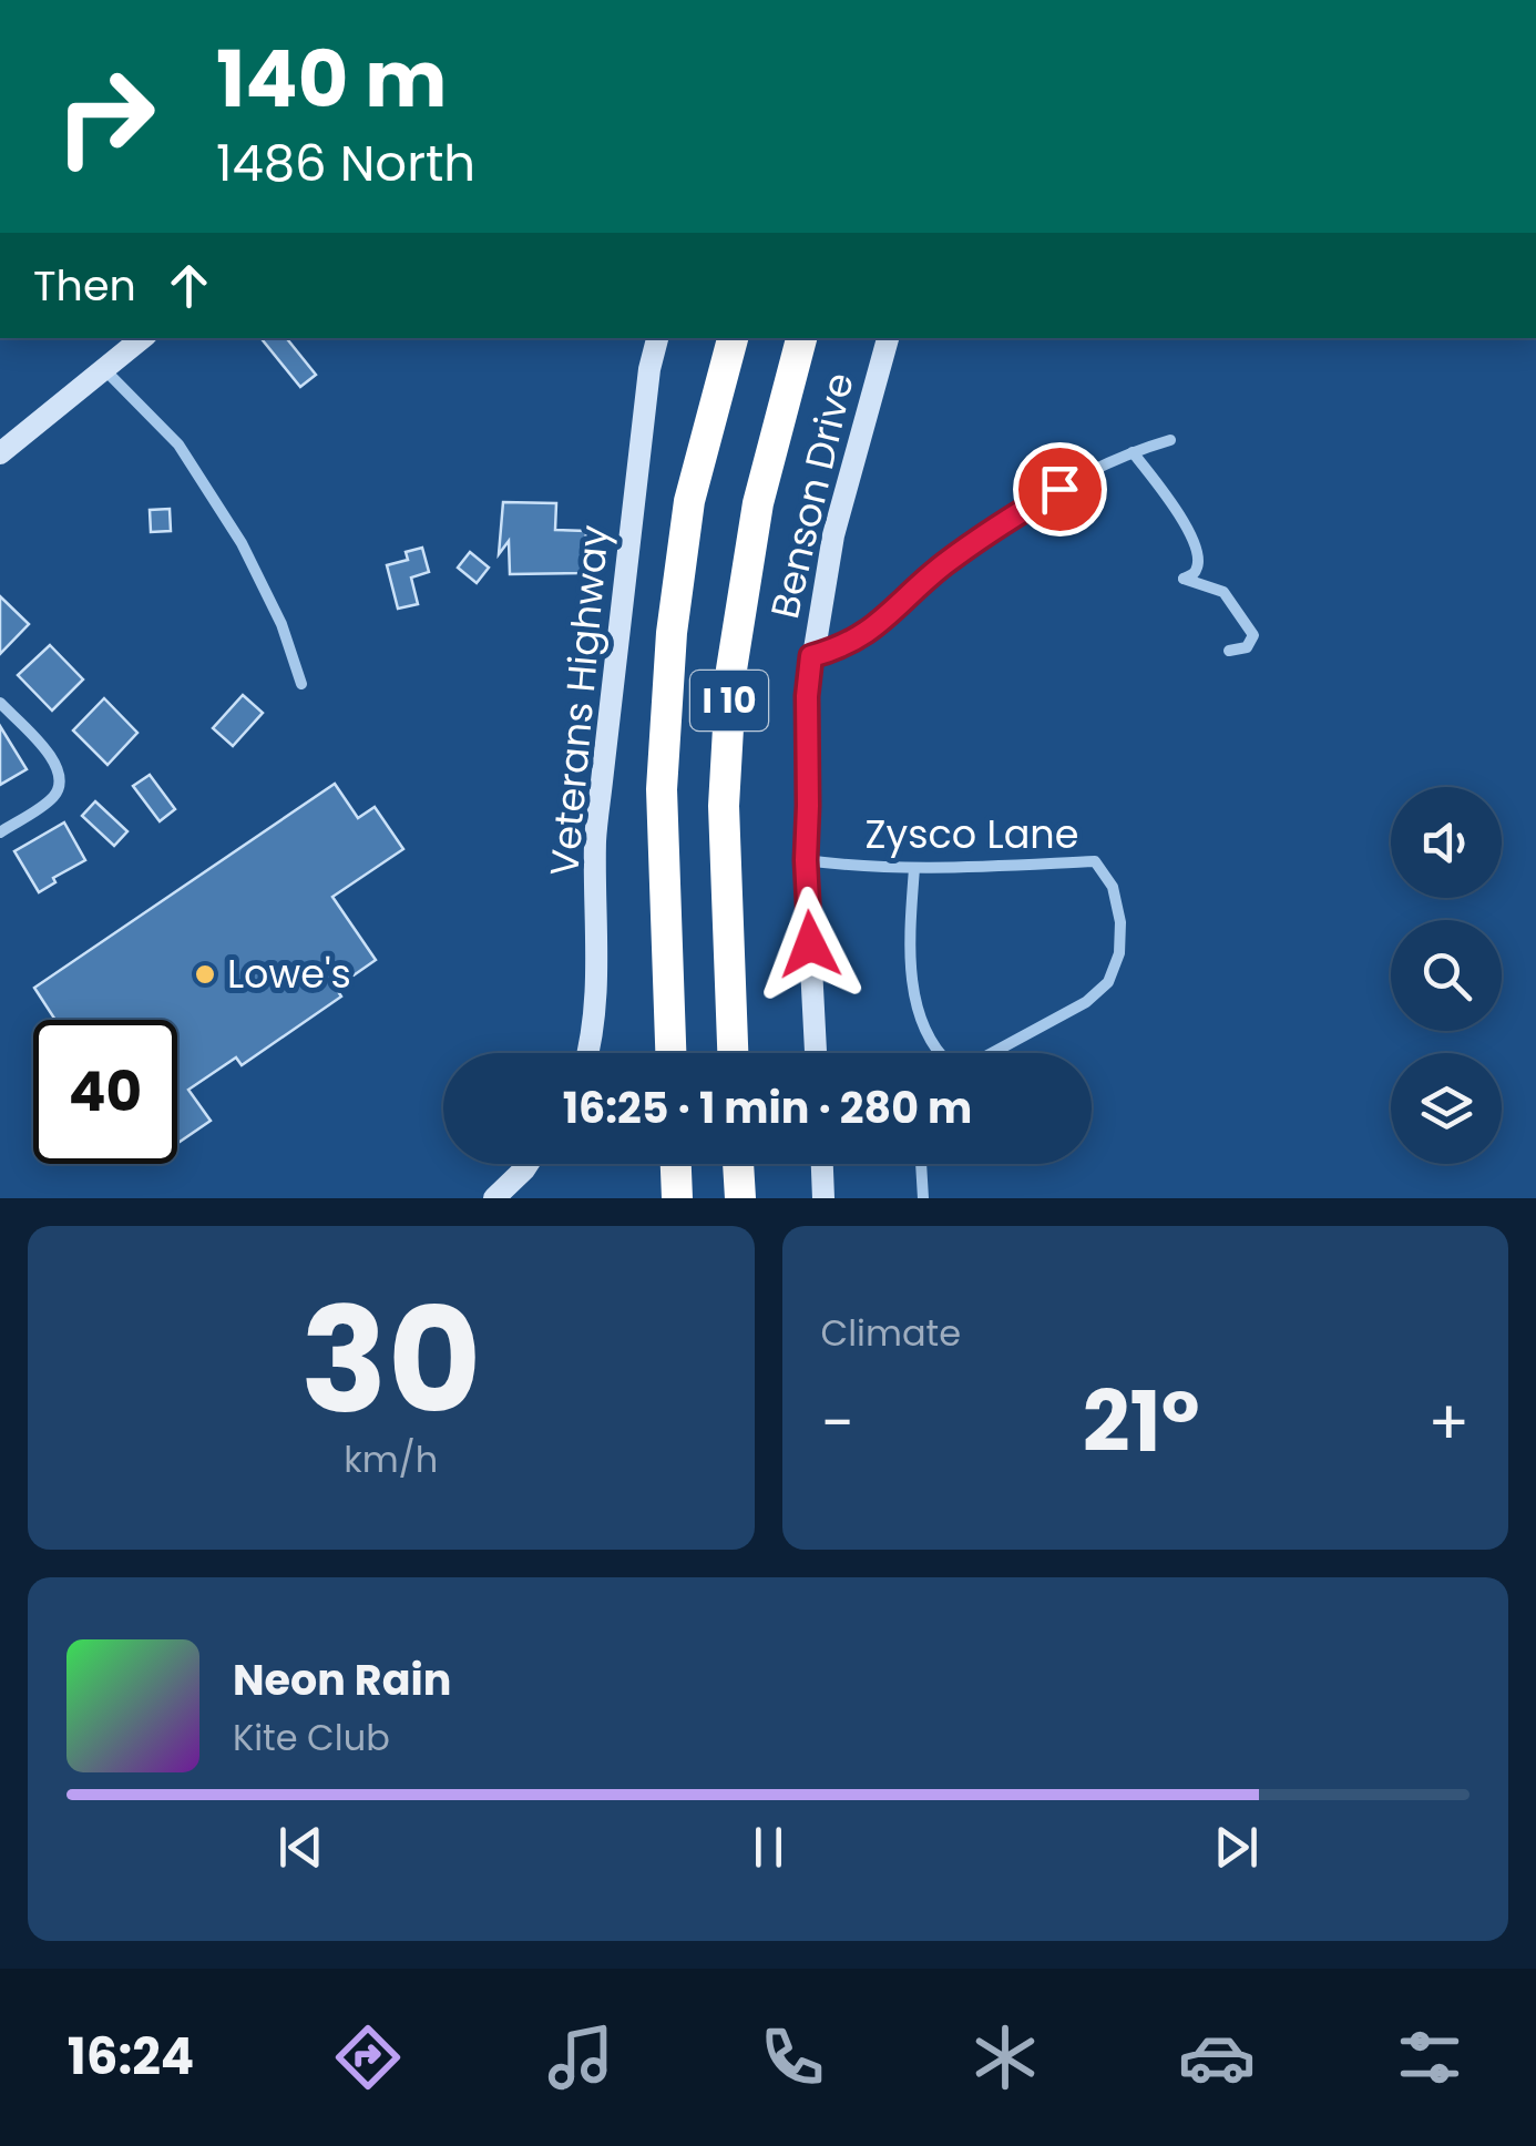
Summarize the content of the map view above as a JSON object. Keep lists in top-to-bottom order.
{
  "streets": {
    "highway": ["I 10"],
    "street": ["Benson Drive", "Veterans Highway", "Zysco Lane"]
  },
  "crossings": [
    ["Benson Drive", "Zysco Lane"]
  ],
  "places": ["Lowe's"],
  "page": {
    "turn": ["140 m", "1486 North"],
    "then": "Then",
    "limit": "40",
    "trip": "16:25 · 1 min · 280 m",
    "tile": [
      ["30", "km/h"],
      "Climate"
    ],
    "heat": ["−", "21°", "+"],
    "song": ["Neon Rain", "Kite Club"],
    "tabs": "16:24"
  }
}
